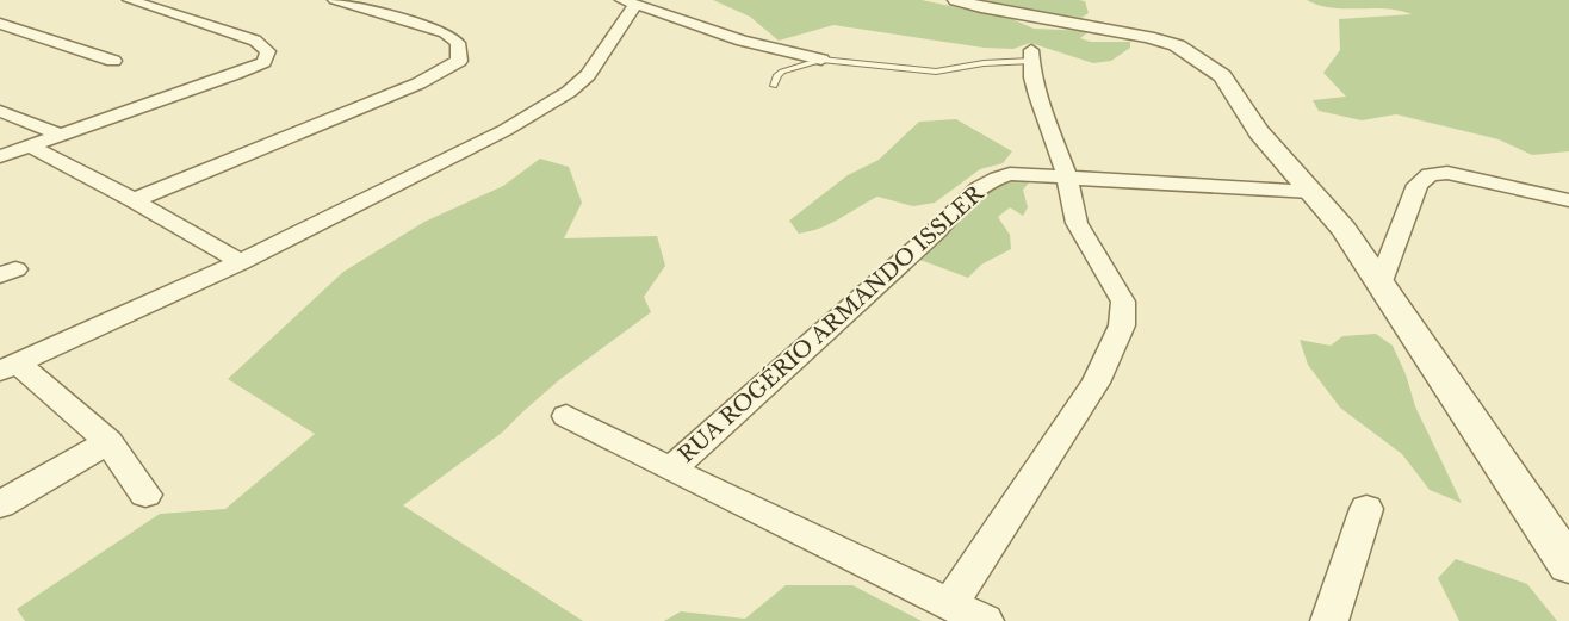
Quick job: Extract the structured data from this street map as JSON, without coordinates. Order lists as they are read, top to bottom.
{
  "streets": {
    "street": ["RUA ROGÉRIO ARMANDO ISSLER"]
  }
}
